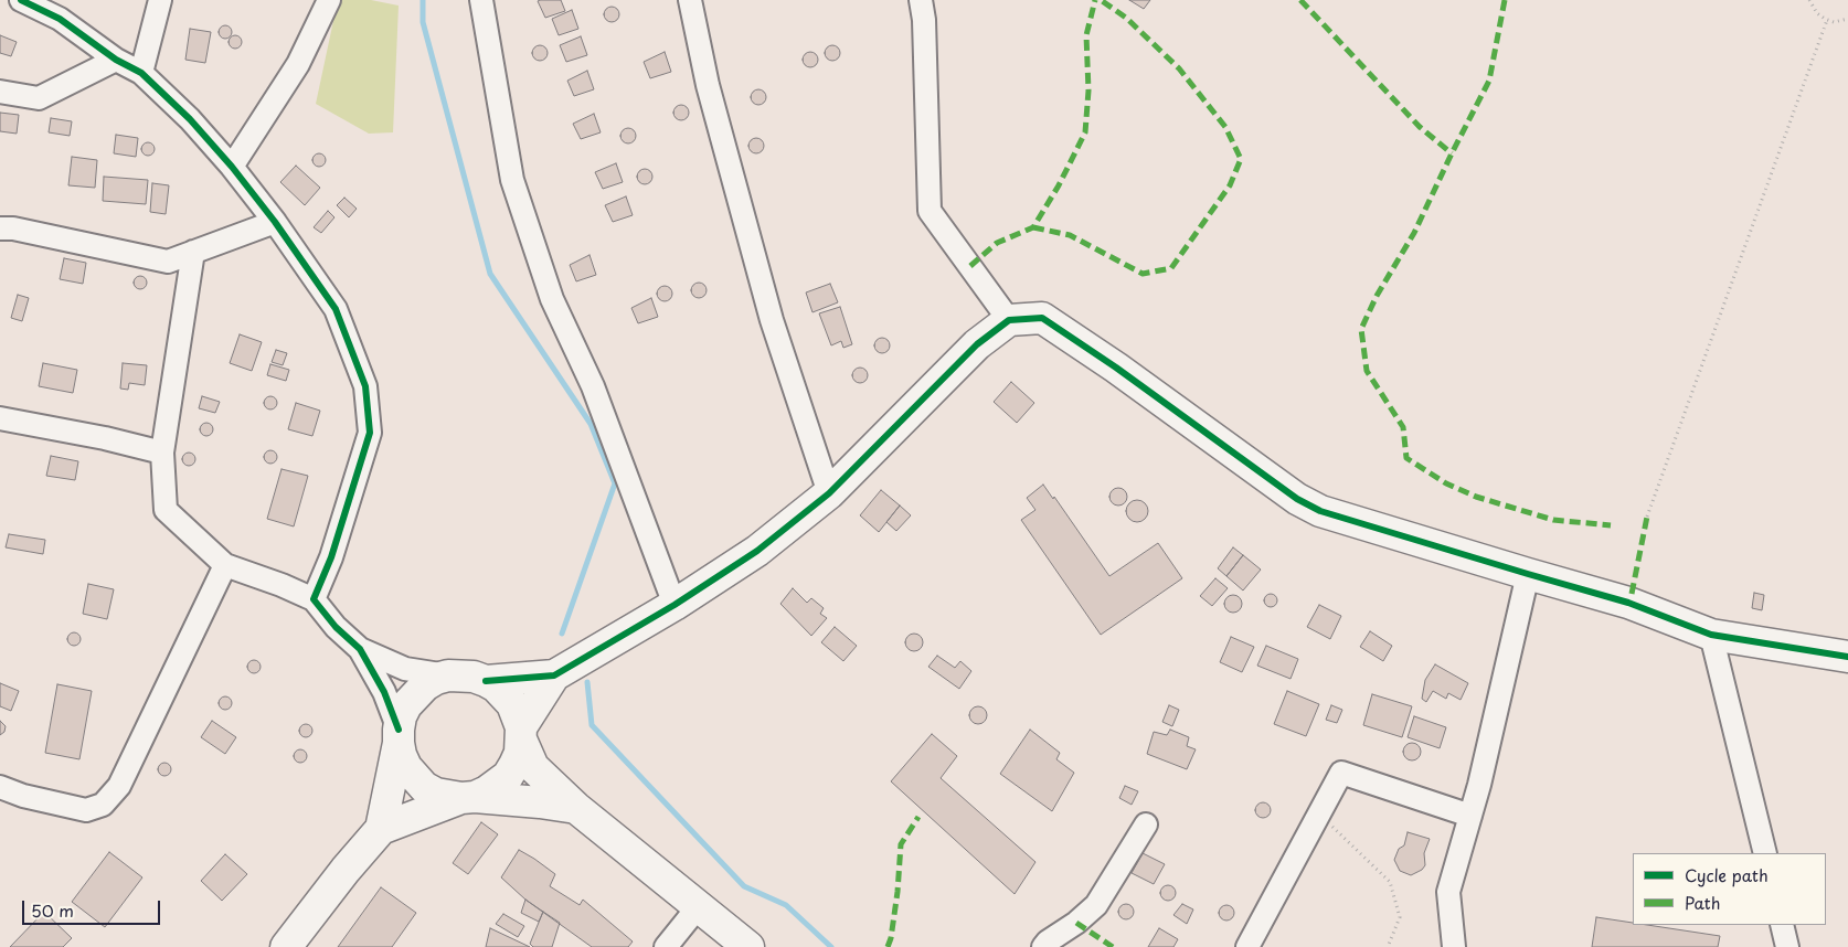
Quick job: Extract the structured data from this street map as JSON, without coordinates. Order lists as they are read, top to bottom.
{
  "legend": ["Cycle path", "Path"],
  "scale_bar": "50 m"
}
